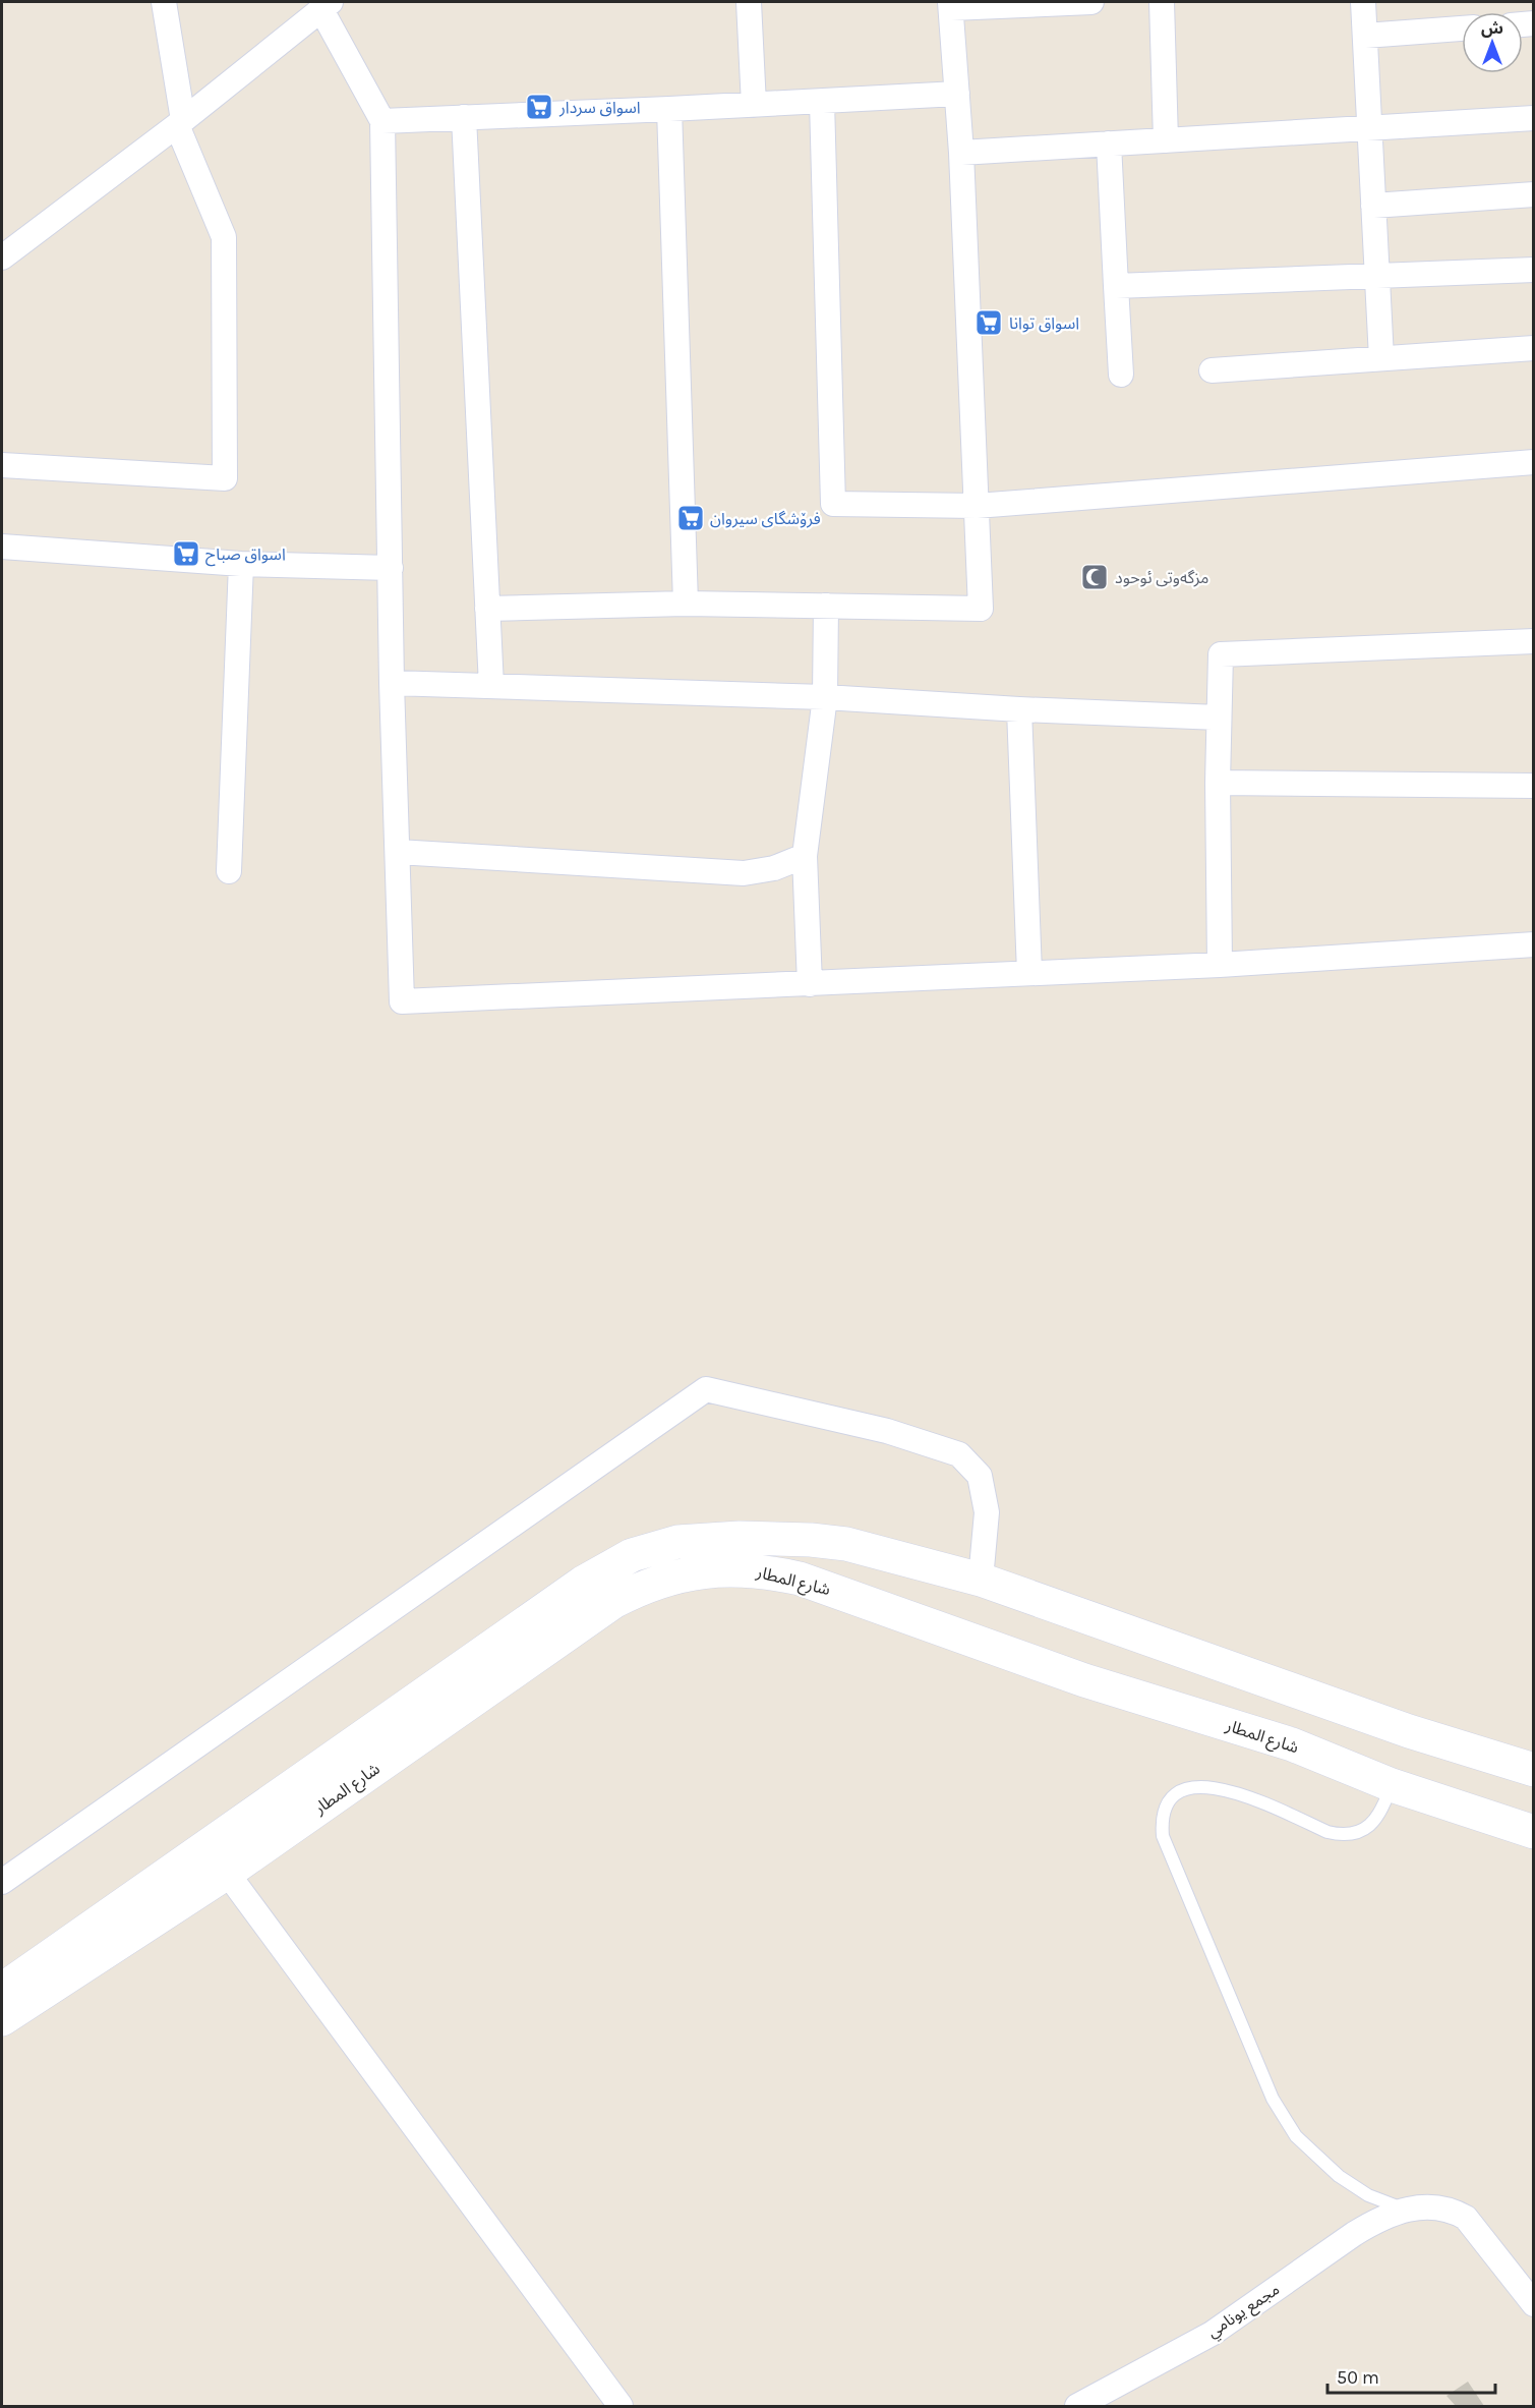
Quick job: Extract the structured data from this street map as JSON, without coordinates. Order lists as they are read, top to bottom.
{
  "streets": {
    "main road": ["شارع المطار"],
    "street": ["مجمع يونامي"]
  },
  "places": {
    "supermarket": [
      "اسواق سردار",
      "اسواق توانا",
      "فرۆشگای سیروان",
      "اسواق صباح"
    ],
    "mosque": ["مزگەوتی ئوحود"]
  },
  "scale_bar": "50 m",
  "north": "top"
}
